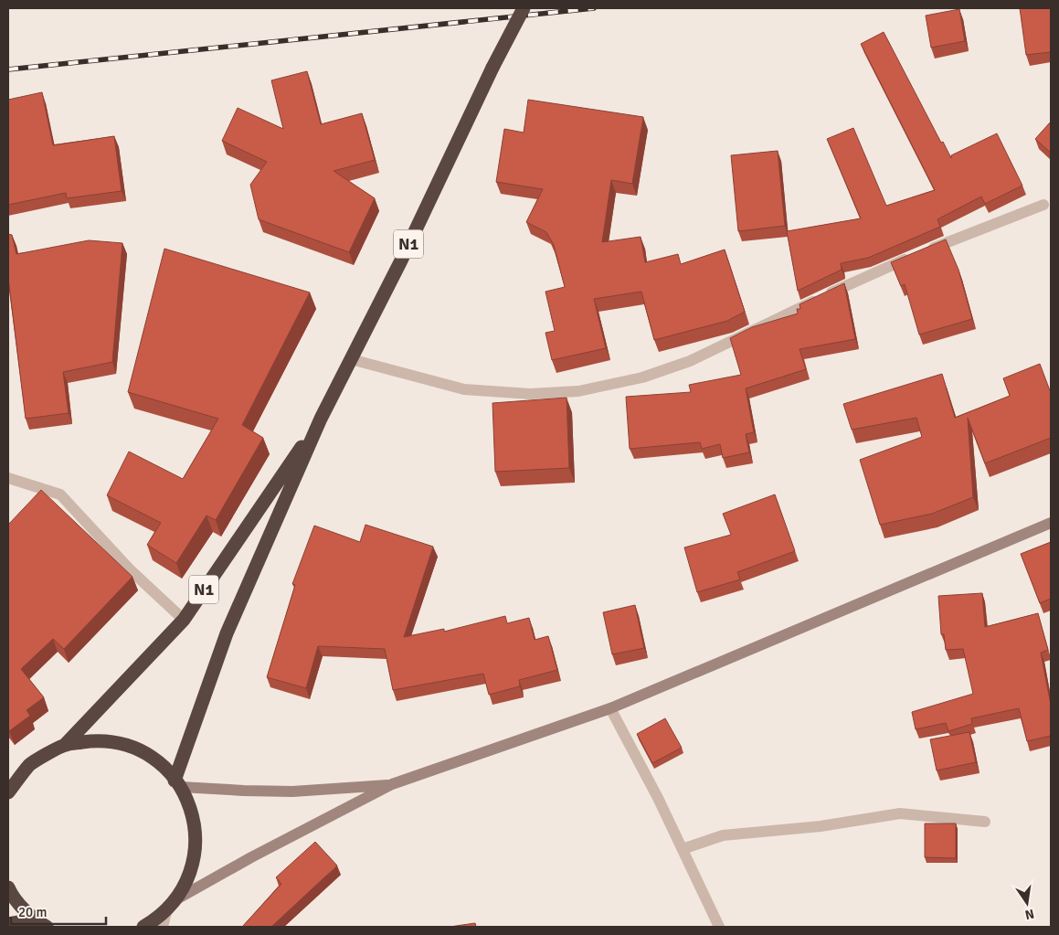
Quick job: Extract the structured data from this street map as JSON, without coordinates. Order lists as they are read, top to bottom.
{
  "streets": {
    "highway": ["N1"]
  },
  "scale_bar": "20 m",
  "north": "bottom"
}
